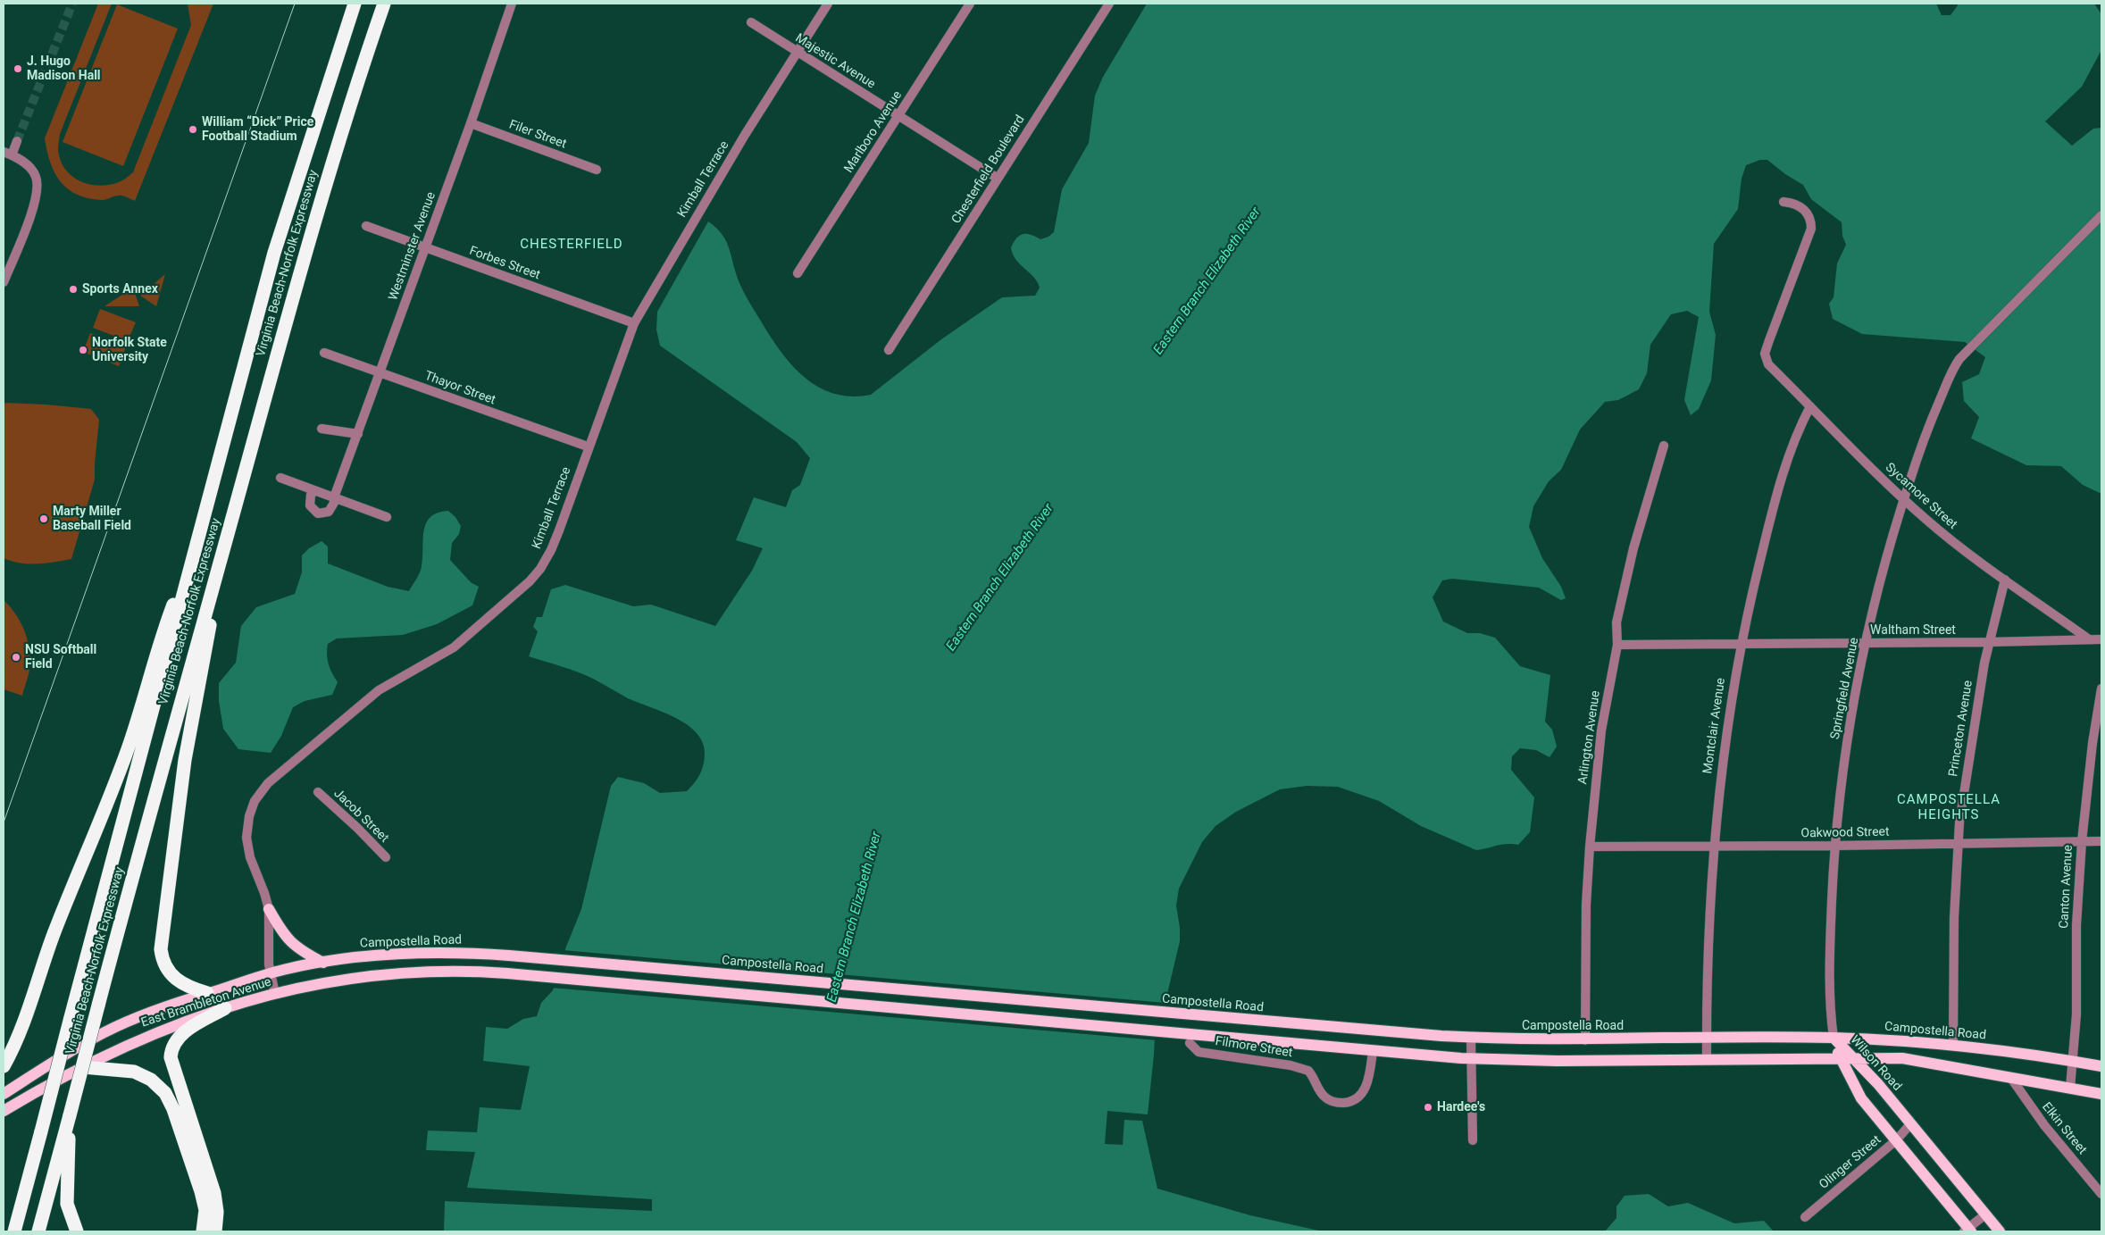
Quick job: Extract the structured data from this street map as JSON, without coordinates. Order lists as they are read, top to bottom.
{
  "streets": {
    "highway": ["Virginia Beach-Norfolk Expressway"],
    "main road": ["Campostella Road", "East Brambleton Avenue", "Wilson Road"],
    "street": [
      "Majestic Avenue",
      "Marlboro Avenue",
      "Filer Street",
      "Chesterfield Boulevard",
      "Kimball Terrace",
      "Westminster Avenue",
      "Forbes Street",
      "Thayor Street",
      "Sycamore Street",
      "Waltham Street",
      "Springfield Avenue",
      "Montclair Avenue",
      "Princeton Avenue",
      "Arlington Avenue",
      "Jacob Street",
      "Oakwood Street",
      "Canton Avenue",
      "Filmore Street",
      "Elkin Street",
      "Olinger Street"
    ]
  },
  "crossings": [
    ["Majestic Avenue", "Marlboro Avenue"],
    ["Majestic Avenue", "Chesterfield Boulevard"],
    ["Majestic Avenue", "Kimball Terrace"],
    ["Filer Street", "Westminster Avenue"],
    ["Kimball Terrace", "Forbes Street"],
    ["Kimball Terrace", "Thayor Street"],
    ["Kimball Terrace", "East Brambleton Avenue"],
    ["Westminster Avenue", "Forbes Street"],
    ["Westminster Avenue", "Thayor Street"],
    ["Sycamore Street", "Waltham Street"],
    ["Sycamore Street", "Springfield Avenue"],
    ["Sycamore Street", "Montclair Avenue"],
    ["Sycamore Street", "Princeton Avenue"],
    ["Waltham Street", "Springfield Avenue"],
    ["Waltham Street", "Montclair Avenue"],
    ["Waltham Street", "Princeton Avenue"],
    ["Waltham Street", "Arlington Avenue"],
    ["Springfield Avenue", "Oakwood Street"],
    ["Springfield Avenue", "Campostella Road"],
    ["Springfield Avenue", "Wilson Road"],
    ["Montclair Avenue", "Oakwood Street"],
    ["Montclair Avenue", "Campostella Road"],
    ["Princeton Avenue", "Oakwood Street"],
    ["Princeton Avenue", "Campostella Road"],
    ["Arlington Avenue", "Oakwood Street"],
    ["Arlington Avenue", "Campostella Road"],
    ["Oakwood Street", "Canton Avenue"],
    ["Canton Avenue", "Campostella Road"],
    ["Campostella Road", "East Brambleton Avenue"],
    ["Campostella Road", "Wilson Road"],
    ["East Brambleton Avenue", "Filmore Street"],
    ["Wilson Road", "Olinger Street"]
  ],
  "districts": ["CHESTERFIELD", "CAMPOSTELLA HEIGHTS"],
  "water": ["Eastern Branch Elizabeth River"],
  "places": [
    "J. Hugo Madison Hall",
    "William “Dick” Price Football Stadium",
    "Sports Annex",
    "Norfolk State University",
    "Marty Miller Baseball Field",
    "NSU Softball Field",
    "Hardee's"
  ]
}
